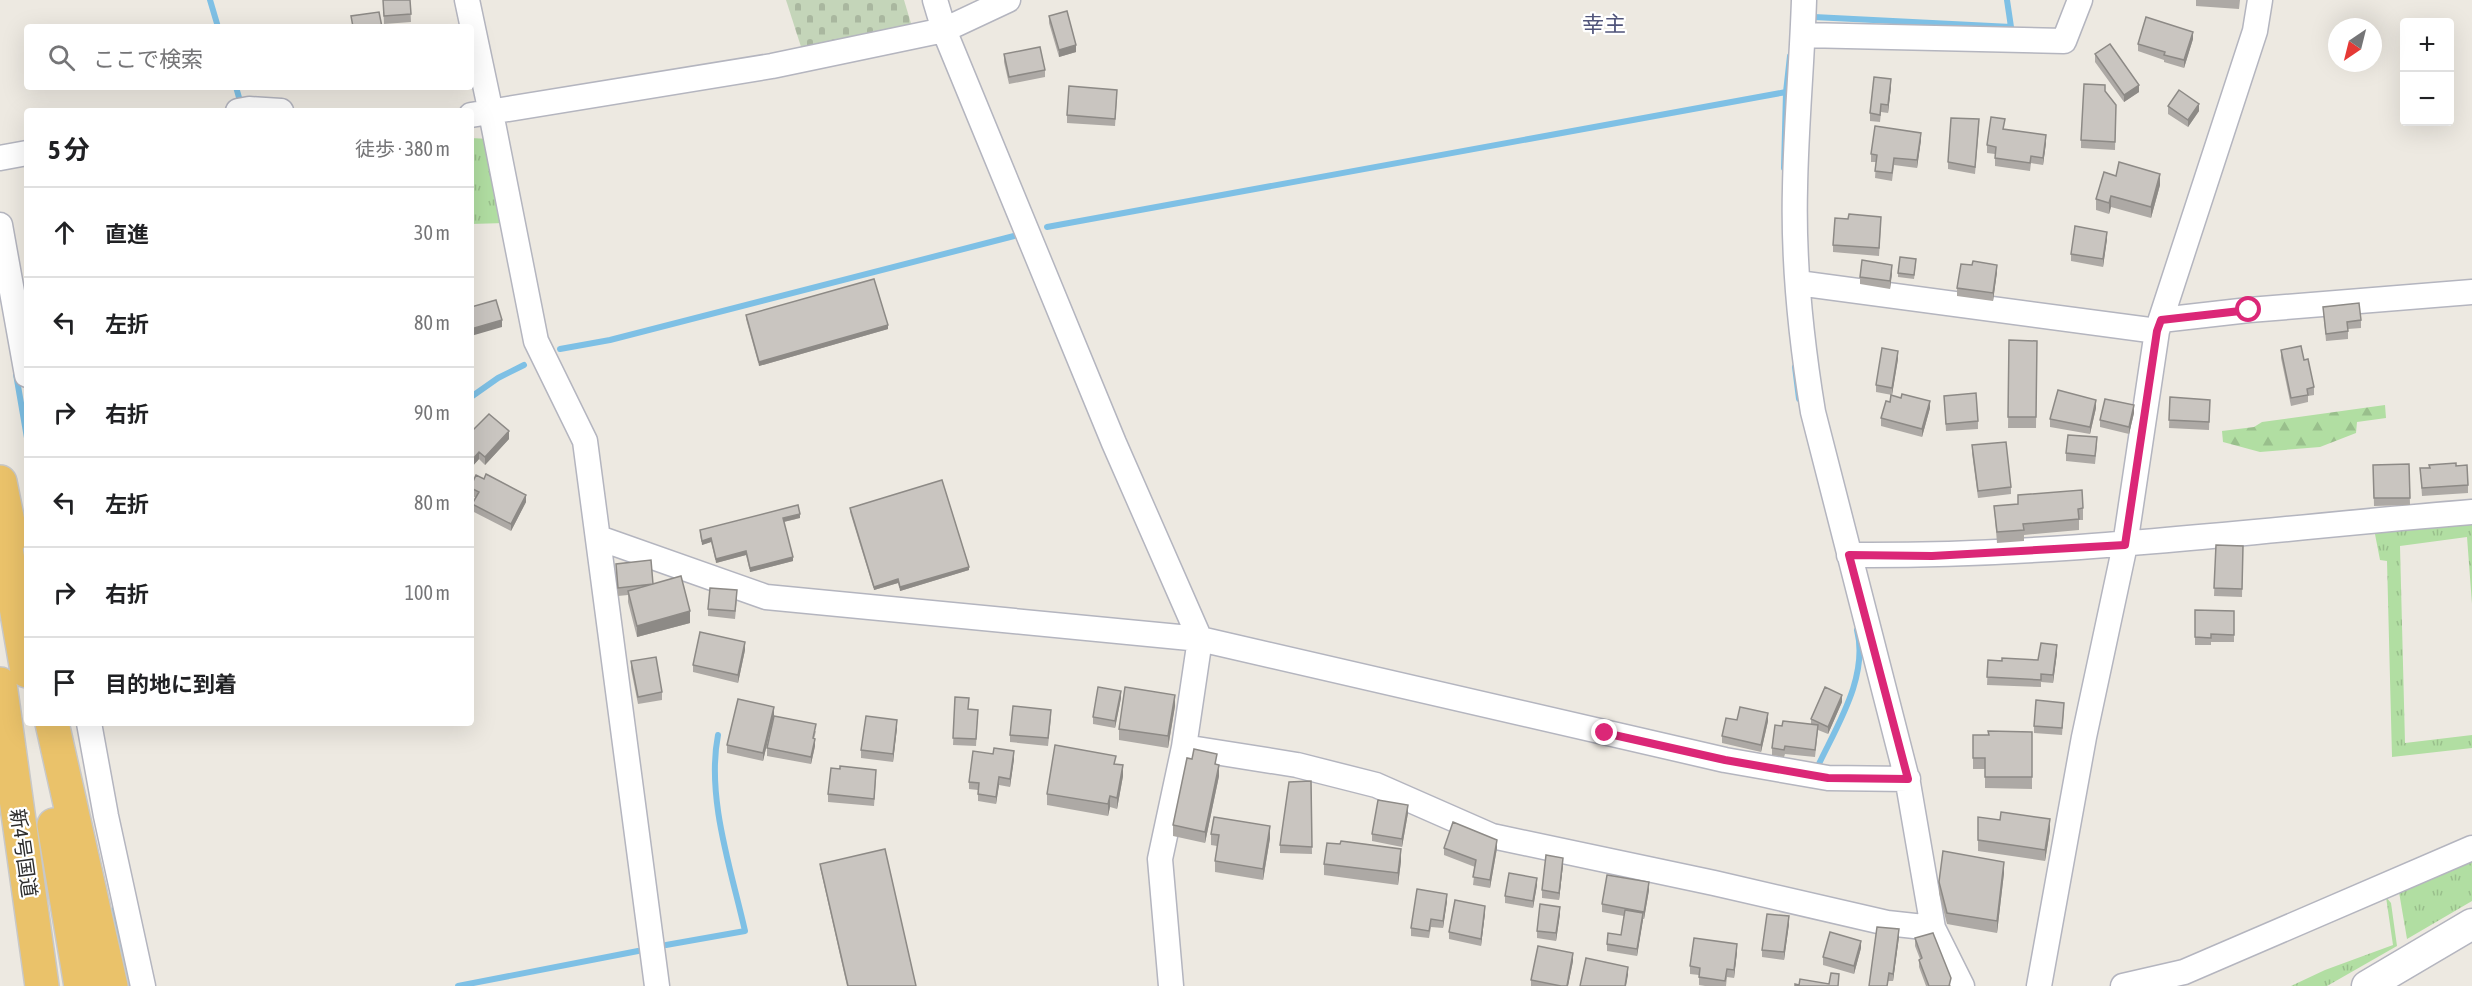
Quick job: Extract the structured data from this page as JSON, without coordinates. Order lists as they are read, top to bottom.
{
  "streets": {
    "highway": ["新4号国道"]
  },
  "districts": ["幸主"],
  "north": "bottom left",
  "page": {
    "map_buttons": ["+", "−"],
    "search": "ここで検索",
    "heading": ["5 分", "徒歩 · 380 m"],
    "list": [
      ["直進", "30 m"],
      ["左折", "80 m"],
      ["右折", "90 m"],
      ["左折", "80 m"],
      ["右折", "100 m"],
      "目的地に到着"
    ]
  }
}
